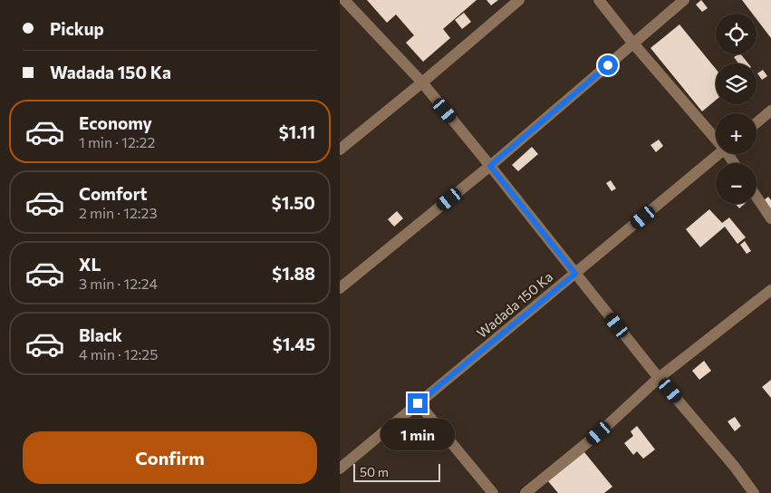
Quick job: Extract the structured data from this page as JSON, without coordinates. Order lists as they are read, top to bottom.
{
  "streets": {
    "street": ["Wadada 150 Ka"]
  },
  "scale_bar": "50 m",
  "page": {
    "banner": ["Pickup", "Wadada 150 Ka"],
    "map_buttons": ["+", "−"],
    "list": [
      {
        "name": "Economy",
        "note": "1 min · 12:22",
        "value": "$1.11"
      },
      {
        "name": "Comfort",
        "note": "2 min · 12:23",
        "value": "$1.50"
      },
      {
        "name": "XL",
        "note": "3 min · 12:24",
        "value": "$1.88"
      },
      {
        "name": "Black",
        "note": "4 min · 12:25",
        "value": "$1.45"
      }
    ],
    "bubble": "1 min",
    "buttons": "Confirm",
    "scale": "50 m"
  }
}
